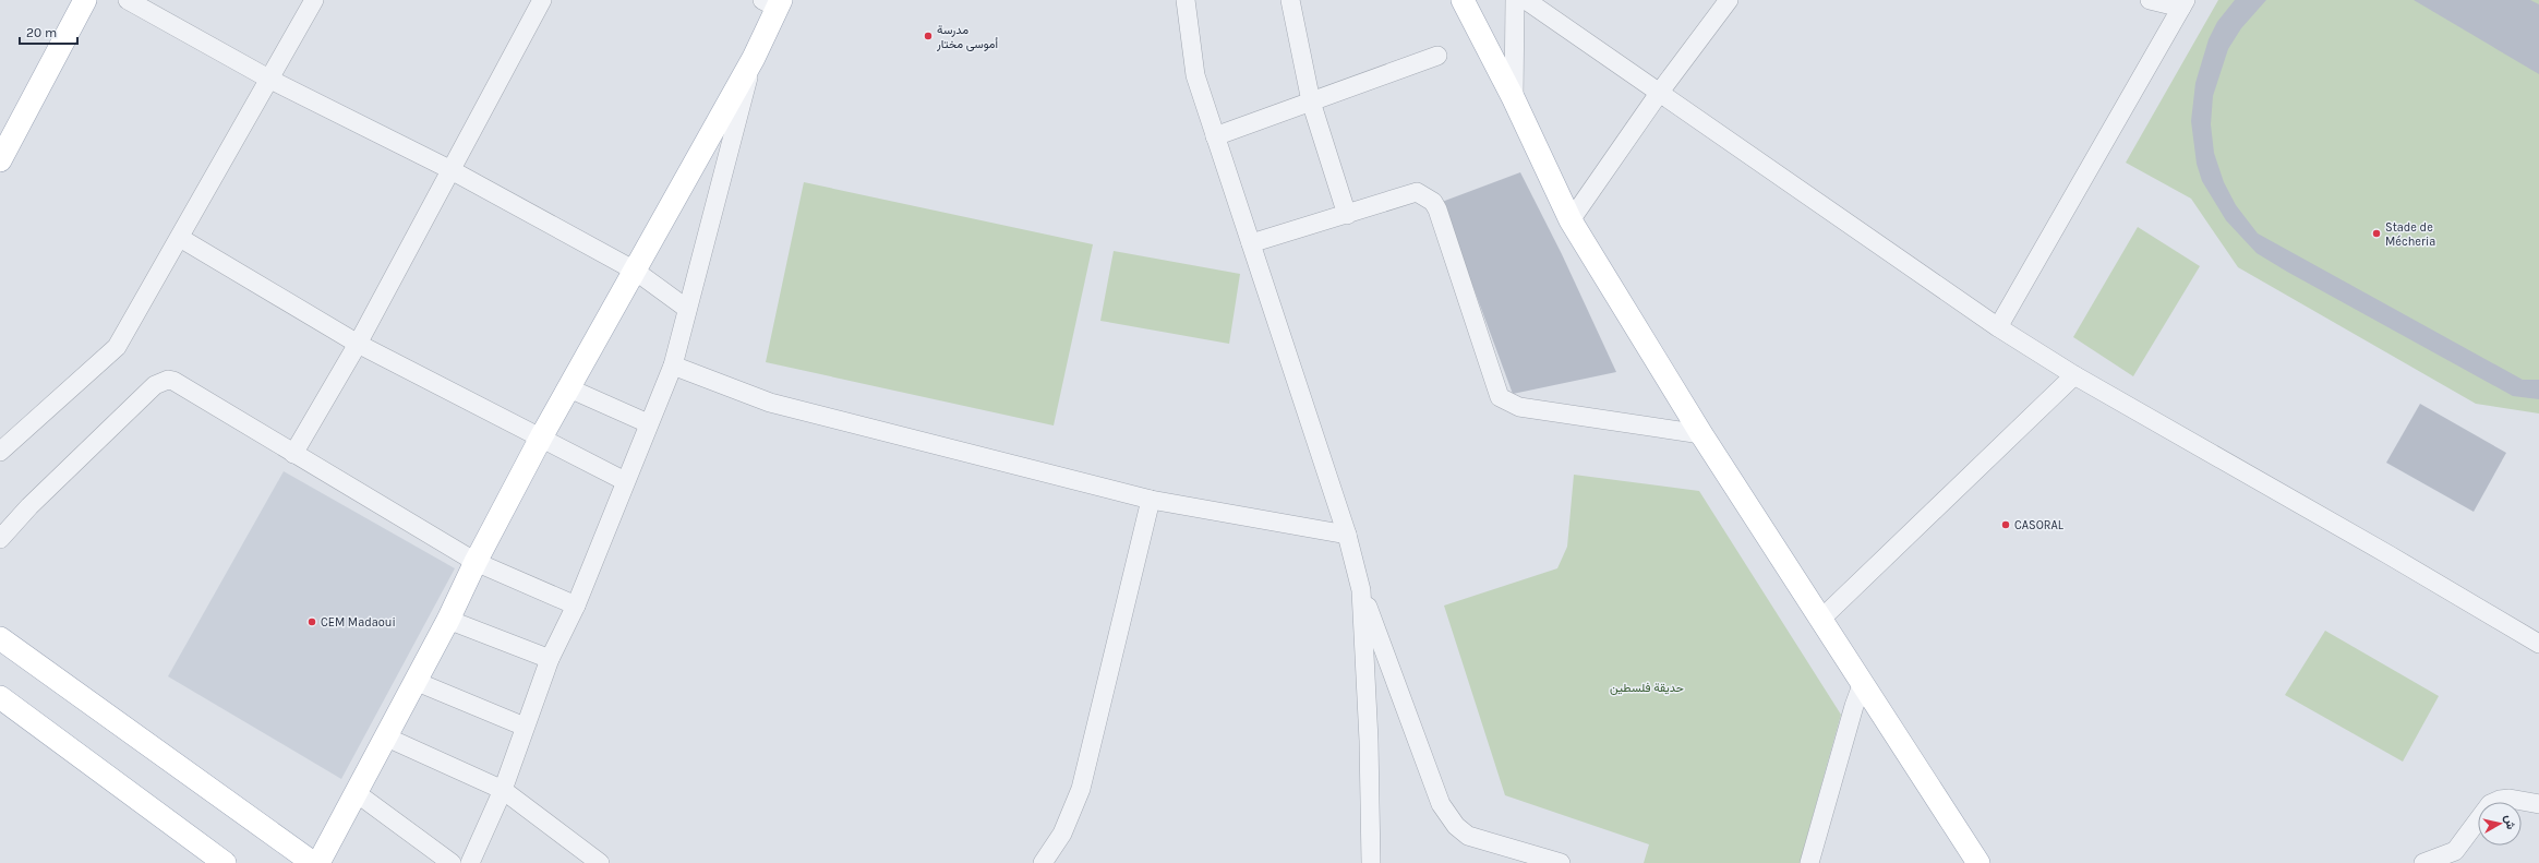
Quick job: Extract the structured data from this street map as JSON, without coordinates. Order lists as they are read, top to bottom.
{
  "parks": ["حديقة فلسطين"],
  "places": [
    "مدرسة أموسى مختار",
    "Stade de Mécheria",
    "CASORAL",
    "CEM Madaoui"
  ],
  "scale_bar": "20 m",
  "north": "right"
}
